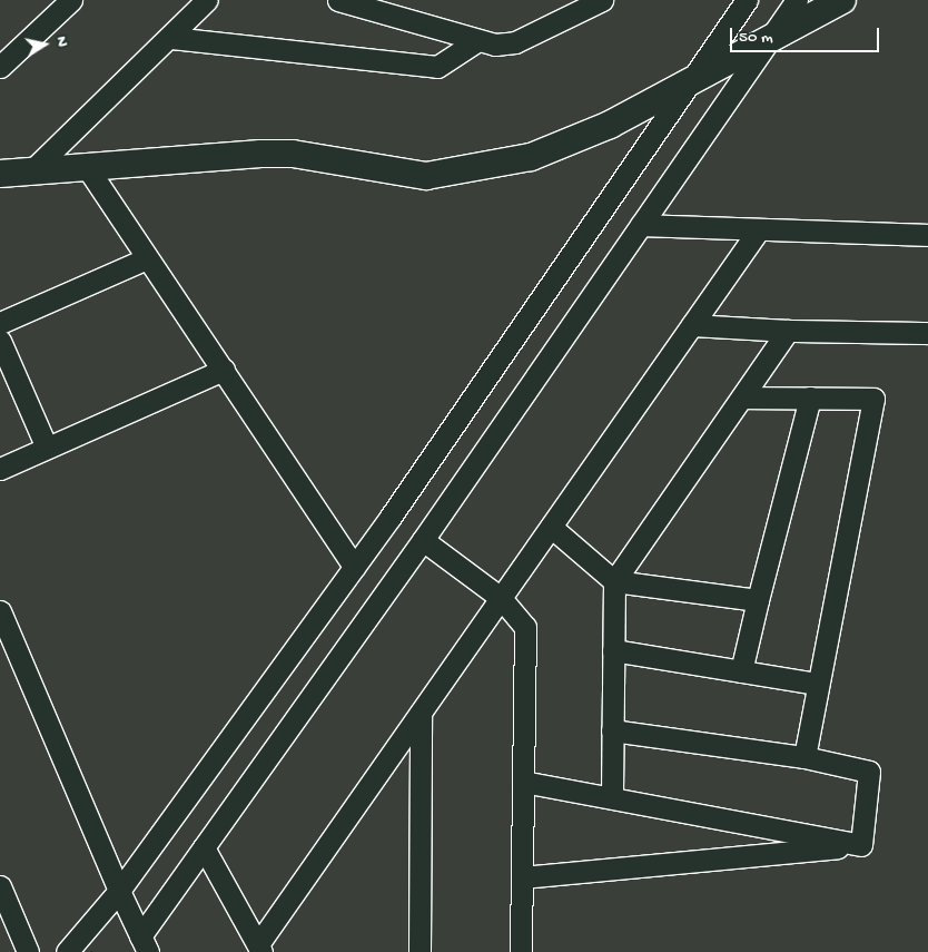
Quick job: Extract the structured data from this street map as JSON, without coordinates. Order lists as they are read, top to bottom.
{
  "scale_bar": "50 m",
  "north": "right"
}
